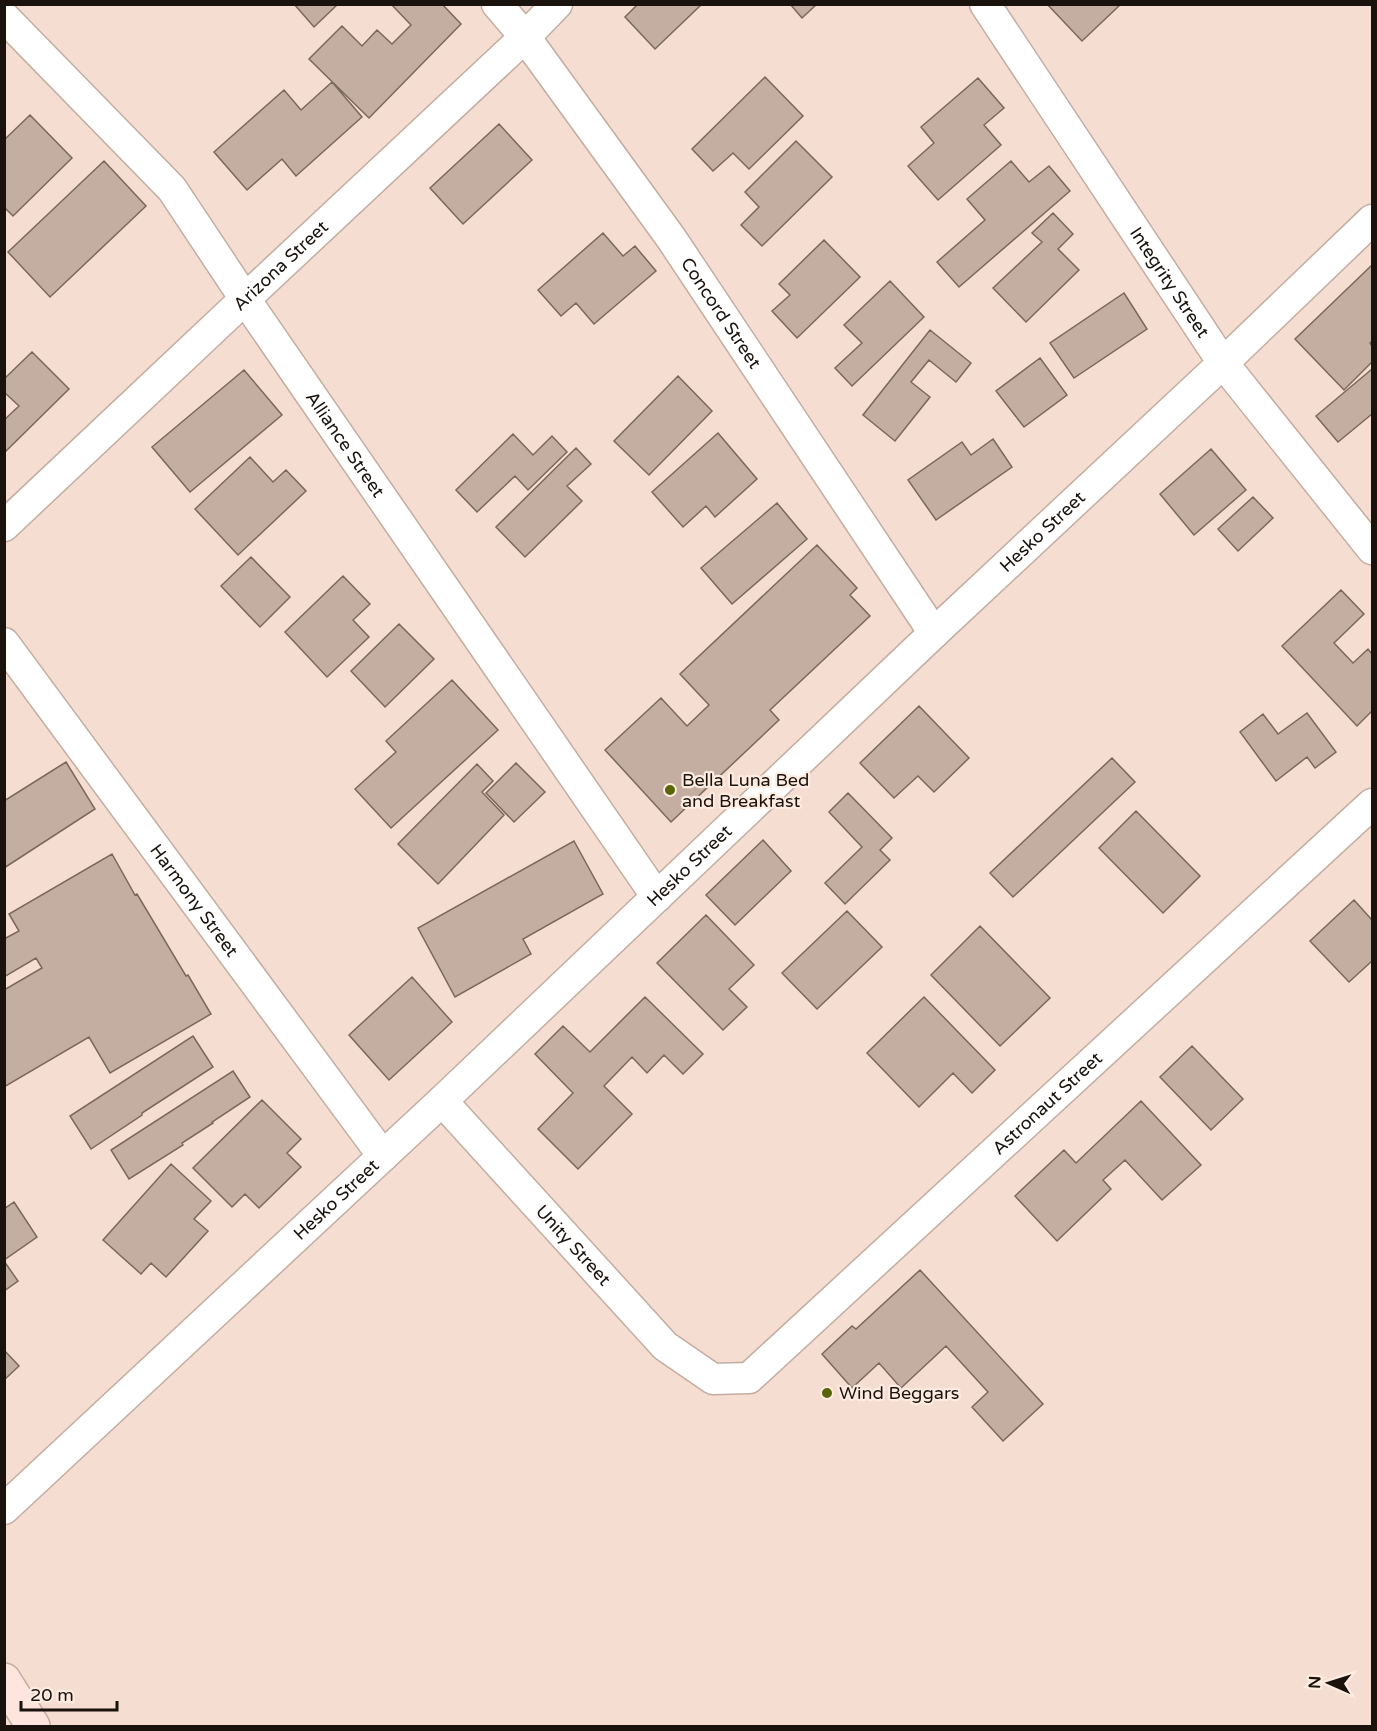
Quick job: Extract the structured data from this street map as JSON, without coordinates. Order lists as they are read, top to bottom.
{
  "streets": {
    "street": [
      "Arizona Street",
      "Integrity Street",
      "Concord Street",
      "Alliance Street",
      "Hesko Street",
      "Harmony Street",
      "Astronaut Street",
      "Unity Street"
    ]
  },
  "crossings": [
    ["Arizona Street", "Concord Street"],
    ["Arizona Street", "Alliance Street"],
    ["Integrity Street", "Hesko Street"],
    ["Concord Street", "Hesko Street"],
    ["Alliance Street", "Hesko Street"],
    ["Hesko Street", "Harmony Street"],
    ["Hesko Street", "Unity Street"],
    ["Astronaut Street", "Unity Street"]
  ],
  "places": ["Bella Luna Bed and Breakfast", "Wind Beggars"],
  "scale_bar": "20 m",
  "north": "left"
}
